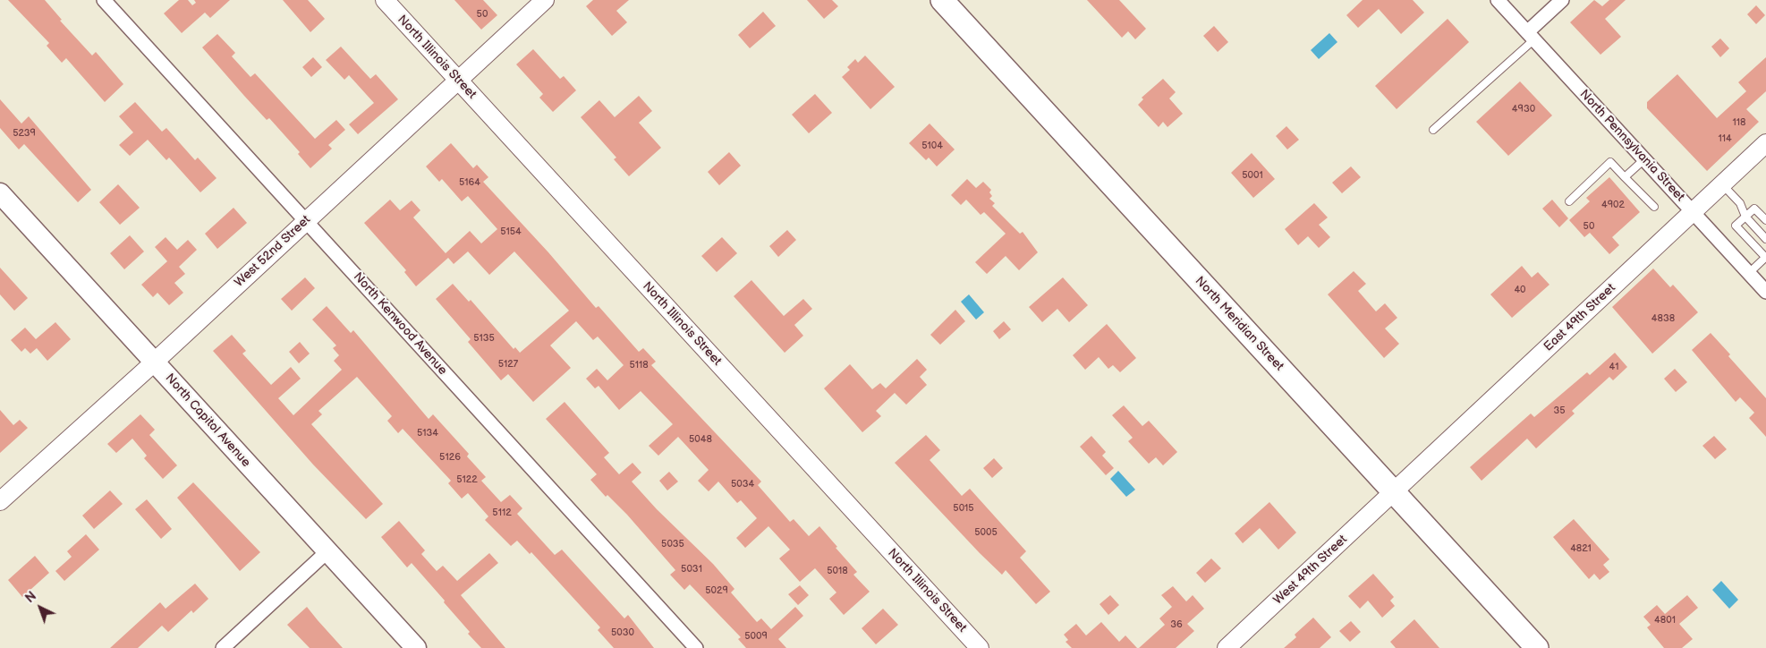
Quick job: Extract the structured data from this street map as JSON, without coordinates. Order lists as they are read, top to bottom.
{
  "streets": {
    "main road": ["North Meridian Street", "North Capitol Avenue"],
    "street": [
      "North Illinois Street",
      "North Pennsylvania Street",
      "West 52nd Street",
      "East 49th Street",
      "North Kenwood Avenue",
      "West 49th Street"
    ]
  },
  "crossings": [
    ["North Illinois Street", "West 52nd Street"],
    ["North Pennsylvania Street", "East 49th Street"],
    ["West 52nd Street", "North Kenwood Avenue"],
    ["West 52nd Street", "North Capitol Avenue"],
    ["East 49th Street", "North Meridian Street"],
    ["East 49th Street", "West 49th Street"],
    ["North Meridian Street", "West 49th Street"]
  ],
  "house_numbers": [
    "50",
    "4930",
    "118",
    "5239",
    "114",
    "5104",
    "5001",
    "5164",
    "4902",
    "50",
    "5154",
    "40",
    "4838",
    "5135",
    "5127",
    "5118",
    "41",
    "35",
    "5134",
    "5048",
    "5126",
    "5122",
    "5034",
    "5015",
    "5112",
    "5005",
    "5035",
    "4821",
    "5031",
    "5018",
    "5029",
    "4801",
    "36",
    "5030",
    "5009"
  ],
  "north": "top left"
}
